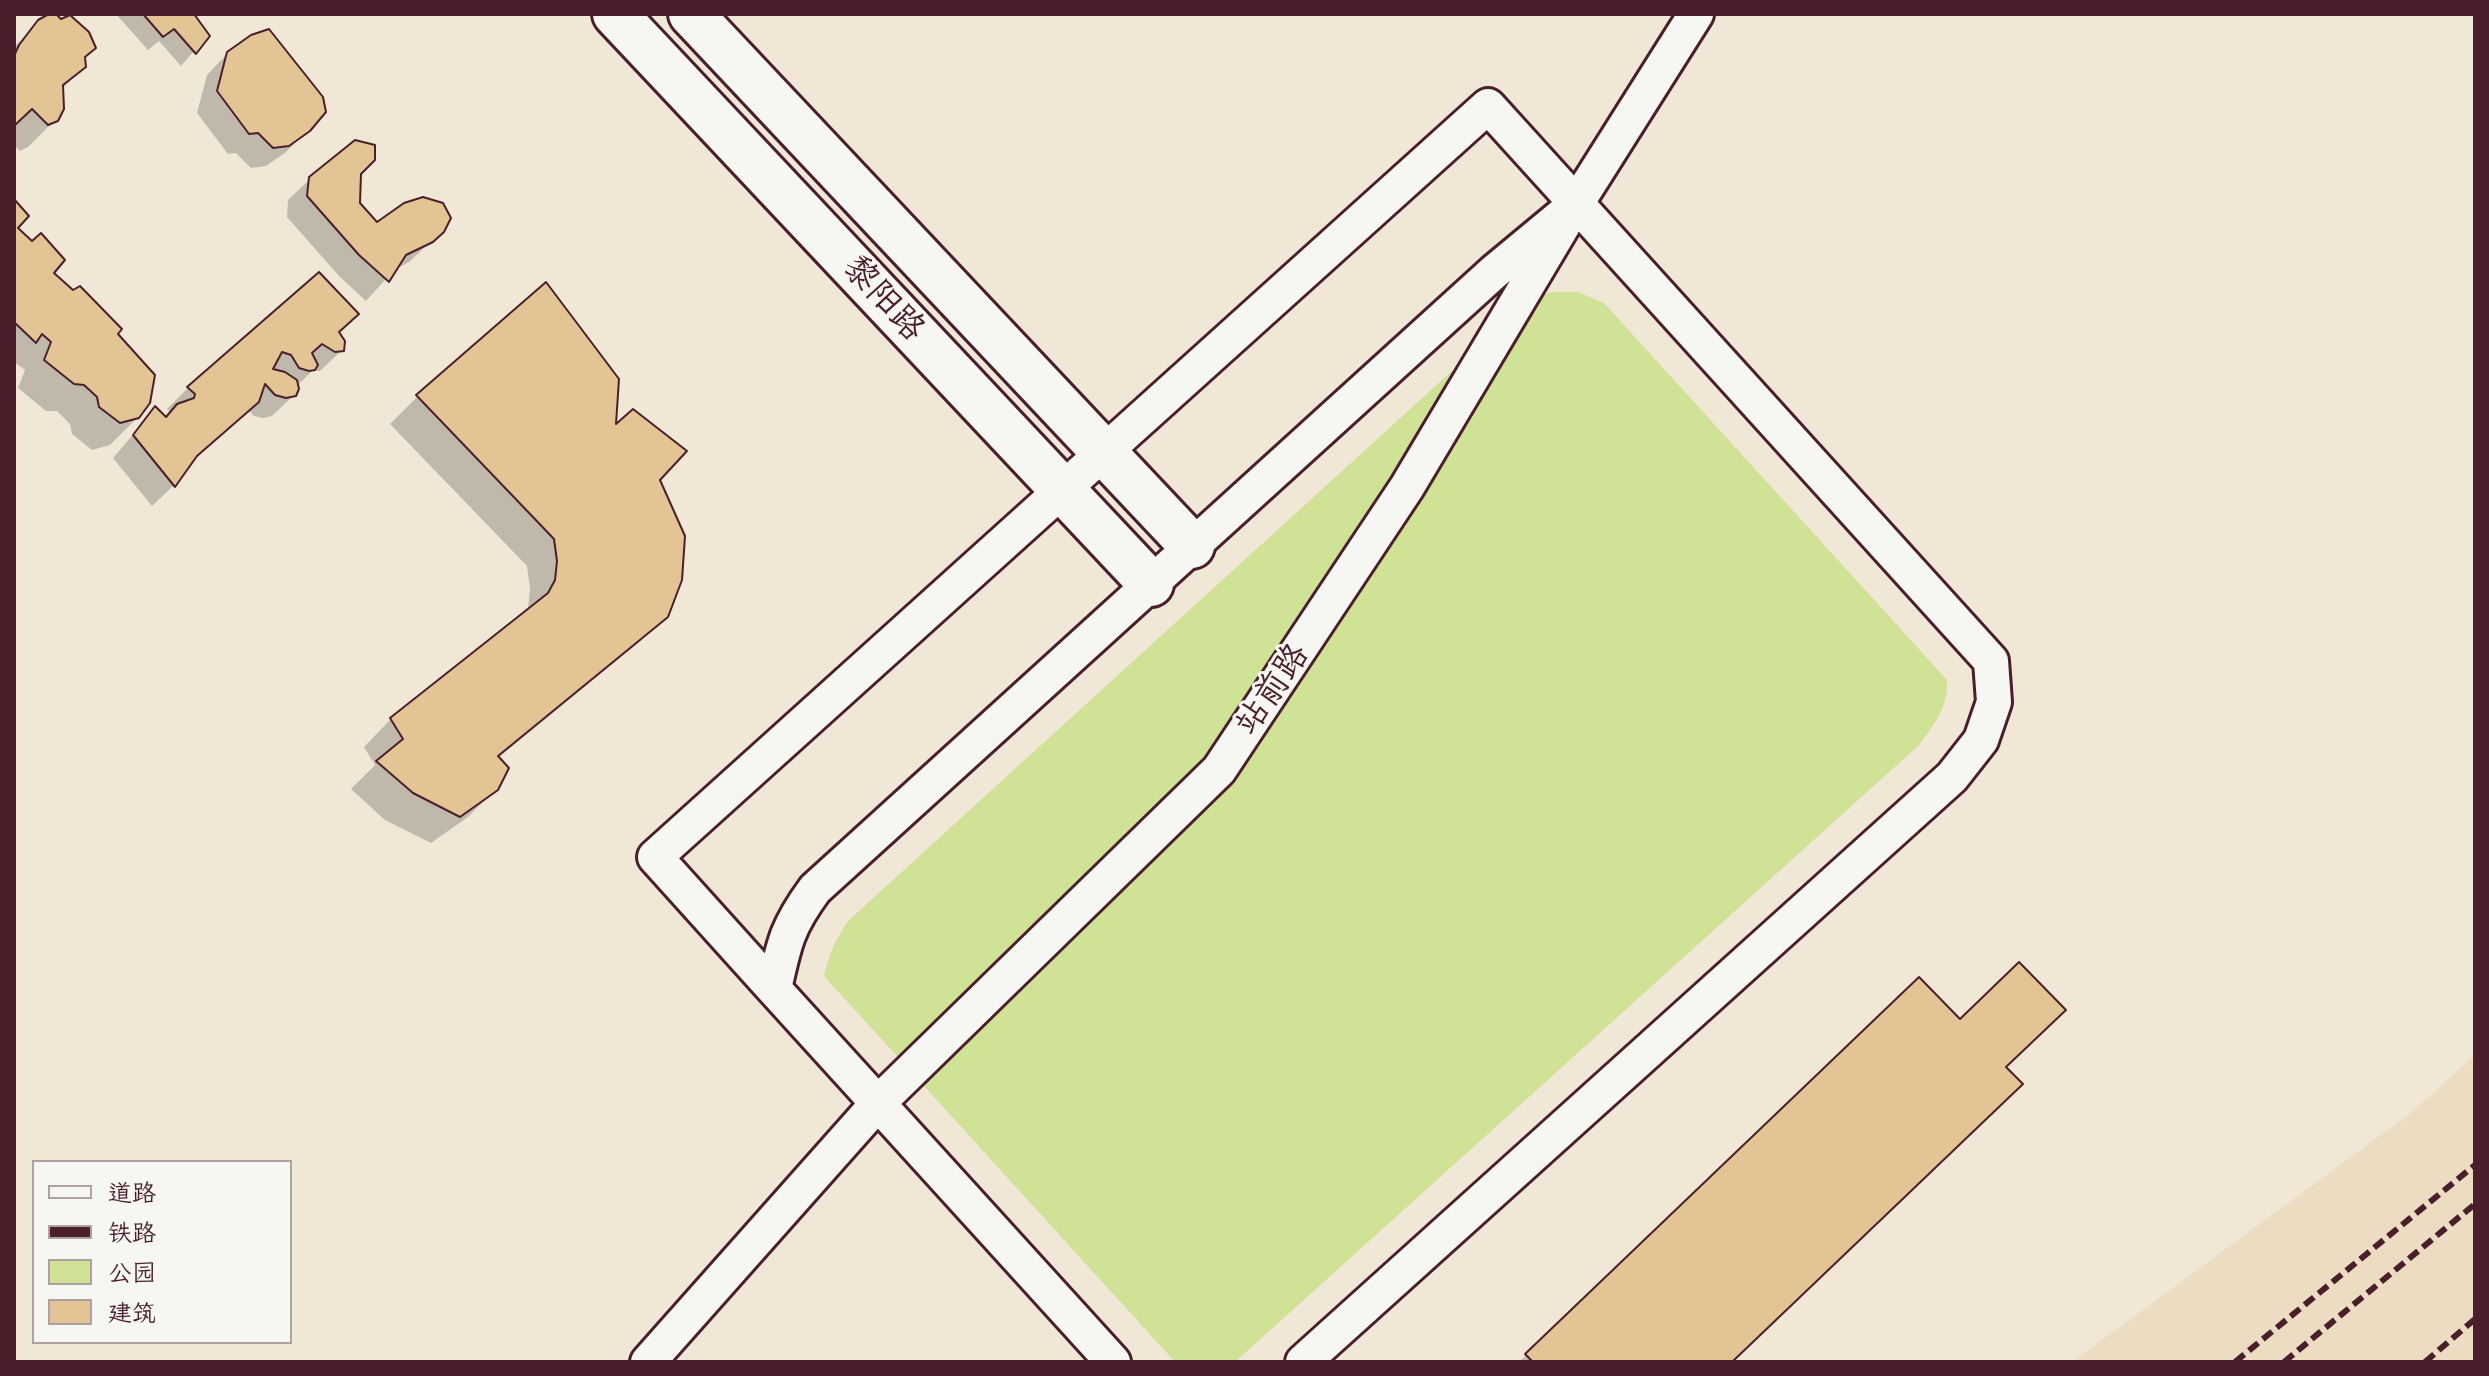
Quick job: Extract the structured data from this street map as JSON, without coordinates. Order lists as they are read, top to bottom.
{
  "streets": {
    "main road": ["黎阳路"],
    "street": ["站前路"]
  },
  "legend": [
    "道路",
    "铁路",
    "公园",
    "建筑"
  ]
}
